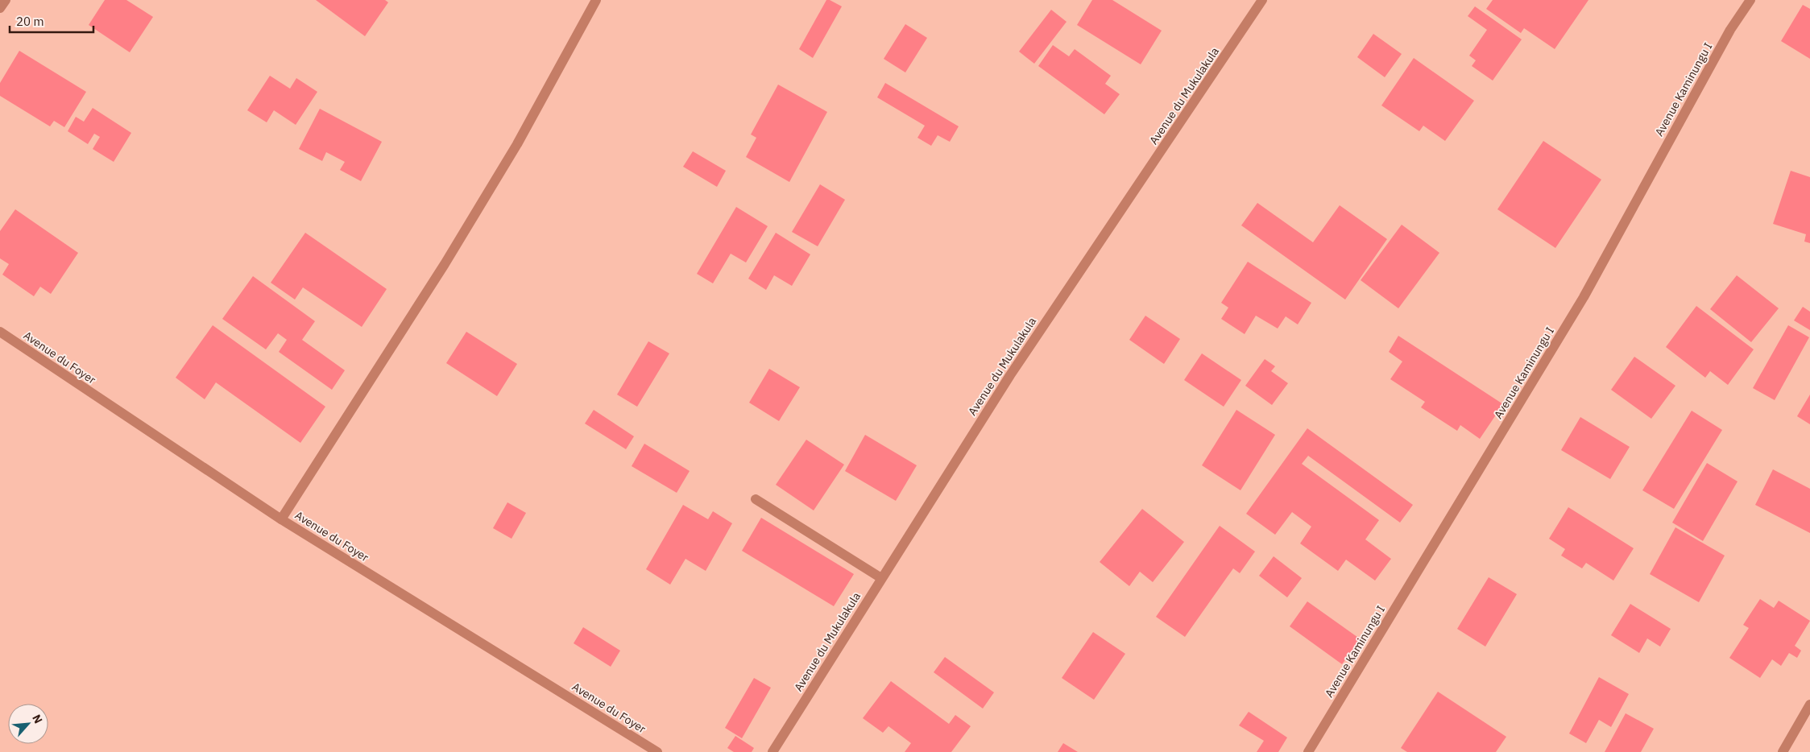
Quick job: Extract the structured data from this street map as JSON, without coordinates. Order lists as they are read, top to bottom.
{
  "streets": {
    "street": ["Avenue Kaminungu I", "Avenue du Mukulakula", "Avenue du Foyer"]
  },
  "scale_bar": "20 m",
  "north": "top right"
}
